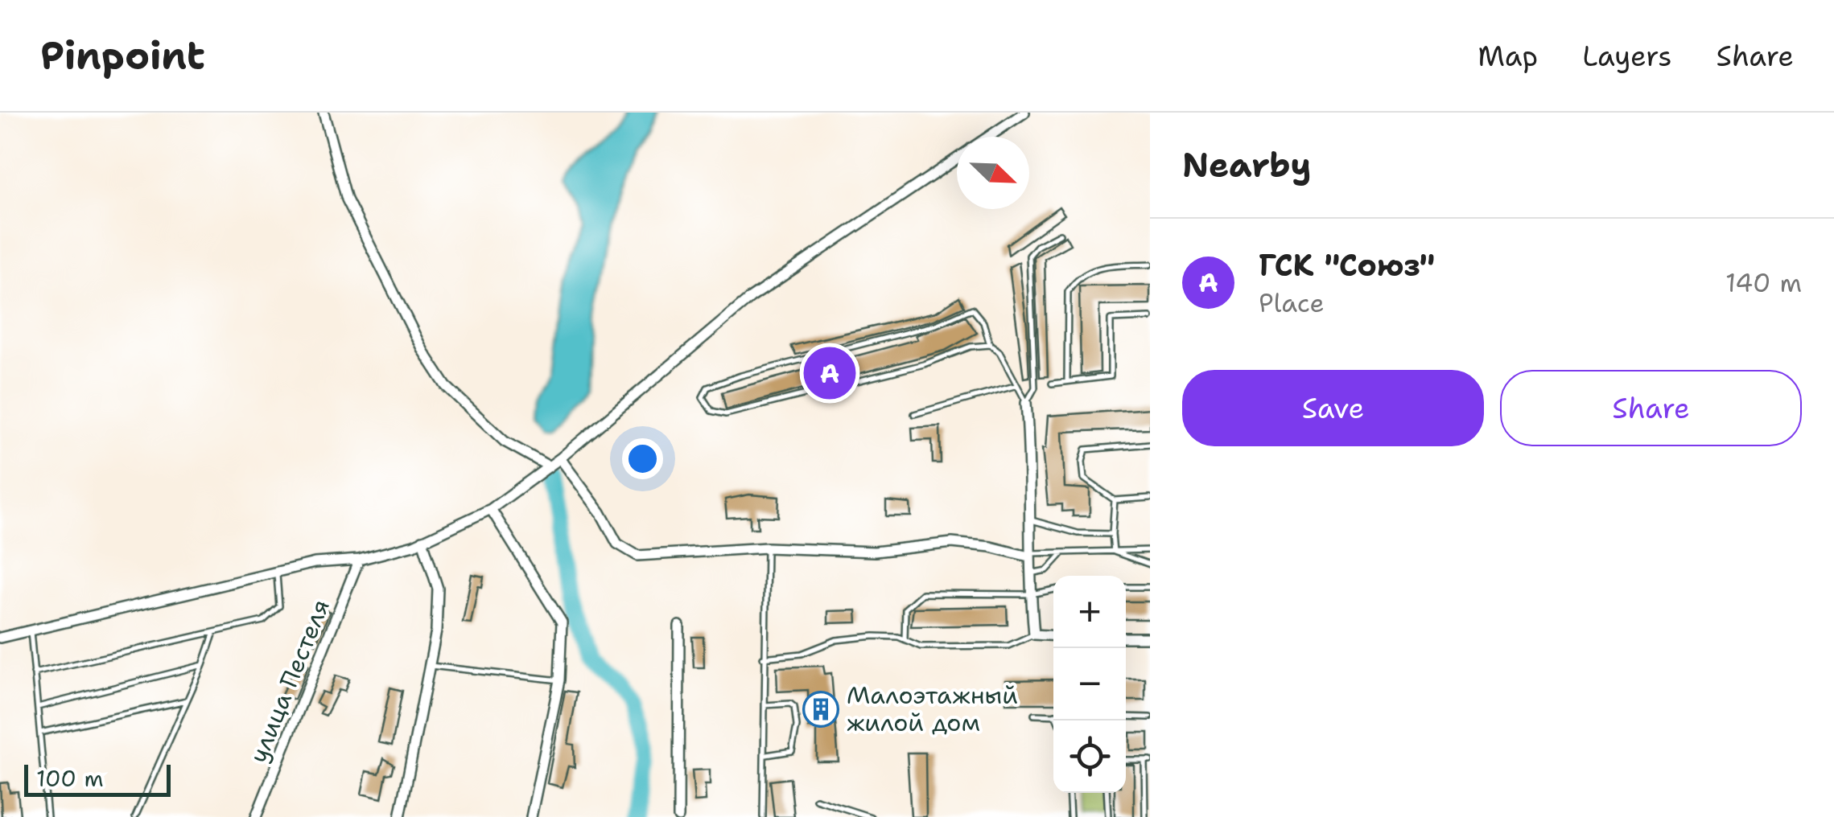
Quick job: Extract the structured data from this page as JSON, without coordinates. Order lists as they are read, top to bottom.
{
  "streets": {
    "street": ["улица Пестеля"]
  },
  "places": {
    "building": ["Малоэтажный жилой дом"]
  },
  "scale_bar": "100 m",
  "north": "bottom right",
  "page": {
    "header": "Pinpoint",
    "nav": ["Map", "Layers", "Share"],
    "heading": "Nearby",
    "list": [
      {
        "mark": "A",
        "name": "ГСК \"Союз\"",
        "note": "Place",
        "value": "140 m"
      }
    ],
    "pins": "A",
    "buttons": ["Save", "Share"],
    "map_buttons": ["+", "−"],
    "scale": "100 m"
  }
}
